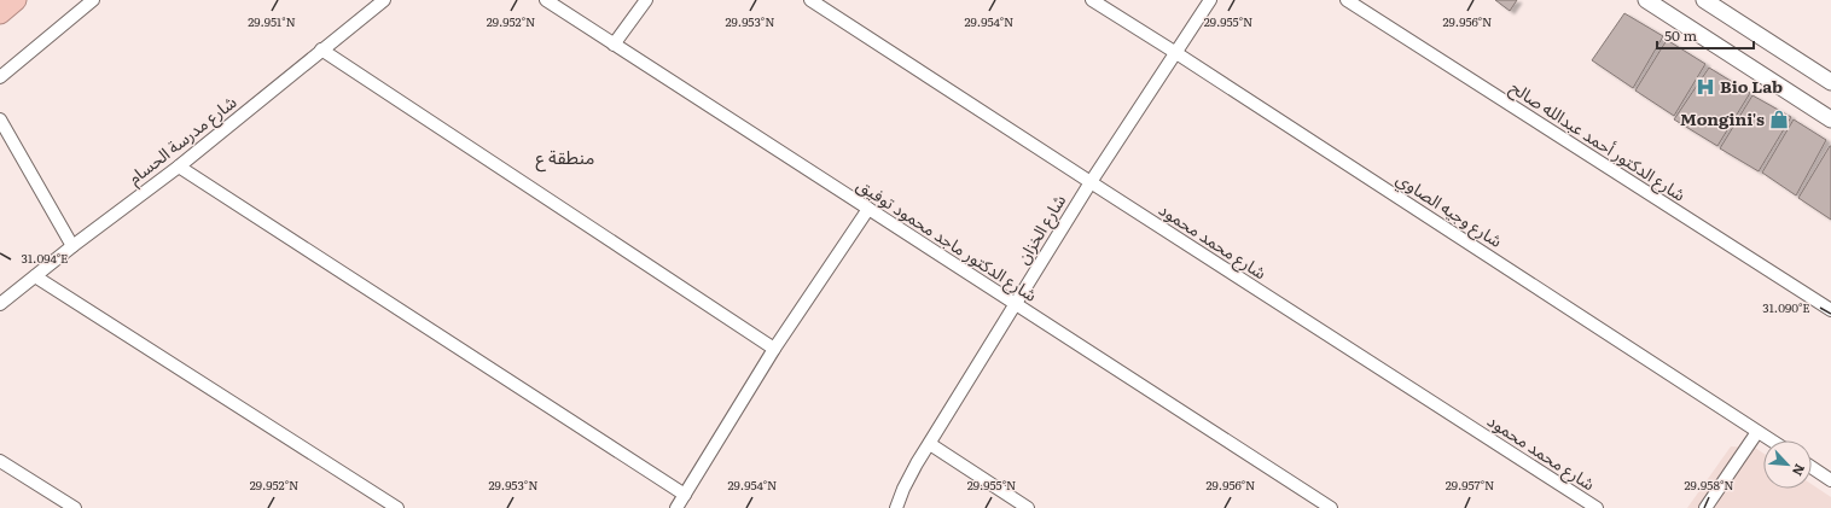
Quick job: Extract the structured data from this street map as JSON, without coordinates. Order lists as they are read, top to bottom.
{
  "streets": {
    "street": [
      "شارع مدرسة الحسام",
      "شارع الدكتور أحمد عبدالله صالح",
      "شارع وجيه الصاوي",
      "شارع الخزان",
      "شارع الدكتور ماجد محمود توفيق",
      "شارع محمد محمود"
    ]
  },
  "crossings": [
    ["شارع وجيه الصاوي", "شارع الخزان"],
    ["شارع الخزان", "شارع الدكتور ماجد محمود توفيق"],
    ["شارع الخزان", "شارع محمد محمود"]
  ],
  "districts": ["منطقة ع"],
  "places": {
    "hospital": ["Bio Lab"],
    "shop": ["Mongini's"]
  },
  "scale_bar": "50 m",
  "north": "bottom right",
  "coordinates": [
    "29.956°N",
    "29.951°N",
    "29.952°N",
    "29.953°N",
    "29.954°N",
    "29.955°N",
    "31.094°E",
    "31.090°E",
    "29.957°N",
    "29.958°N"
  ]
}
